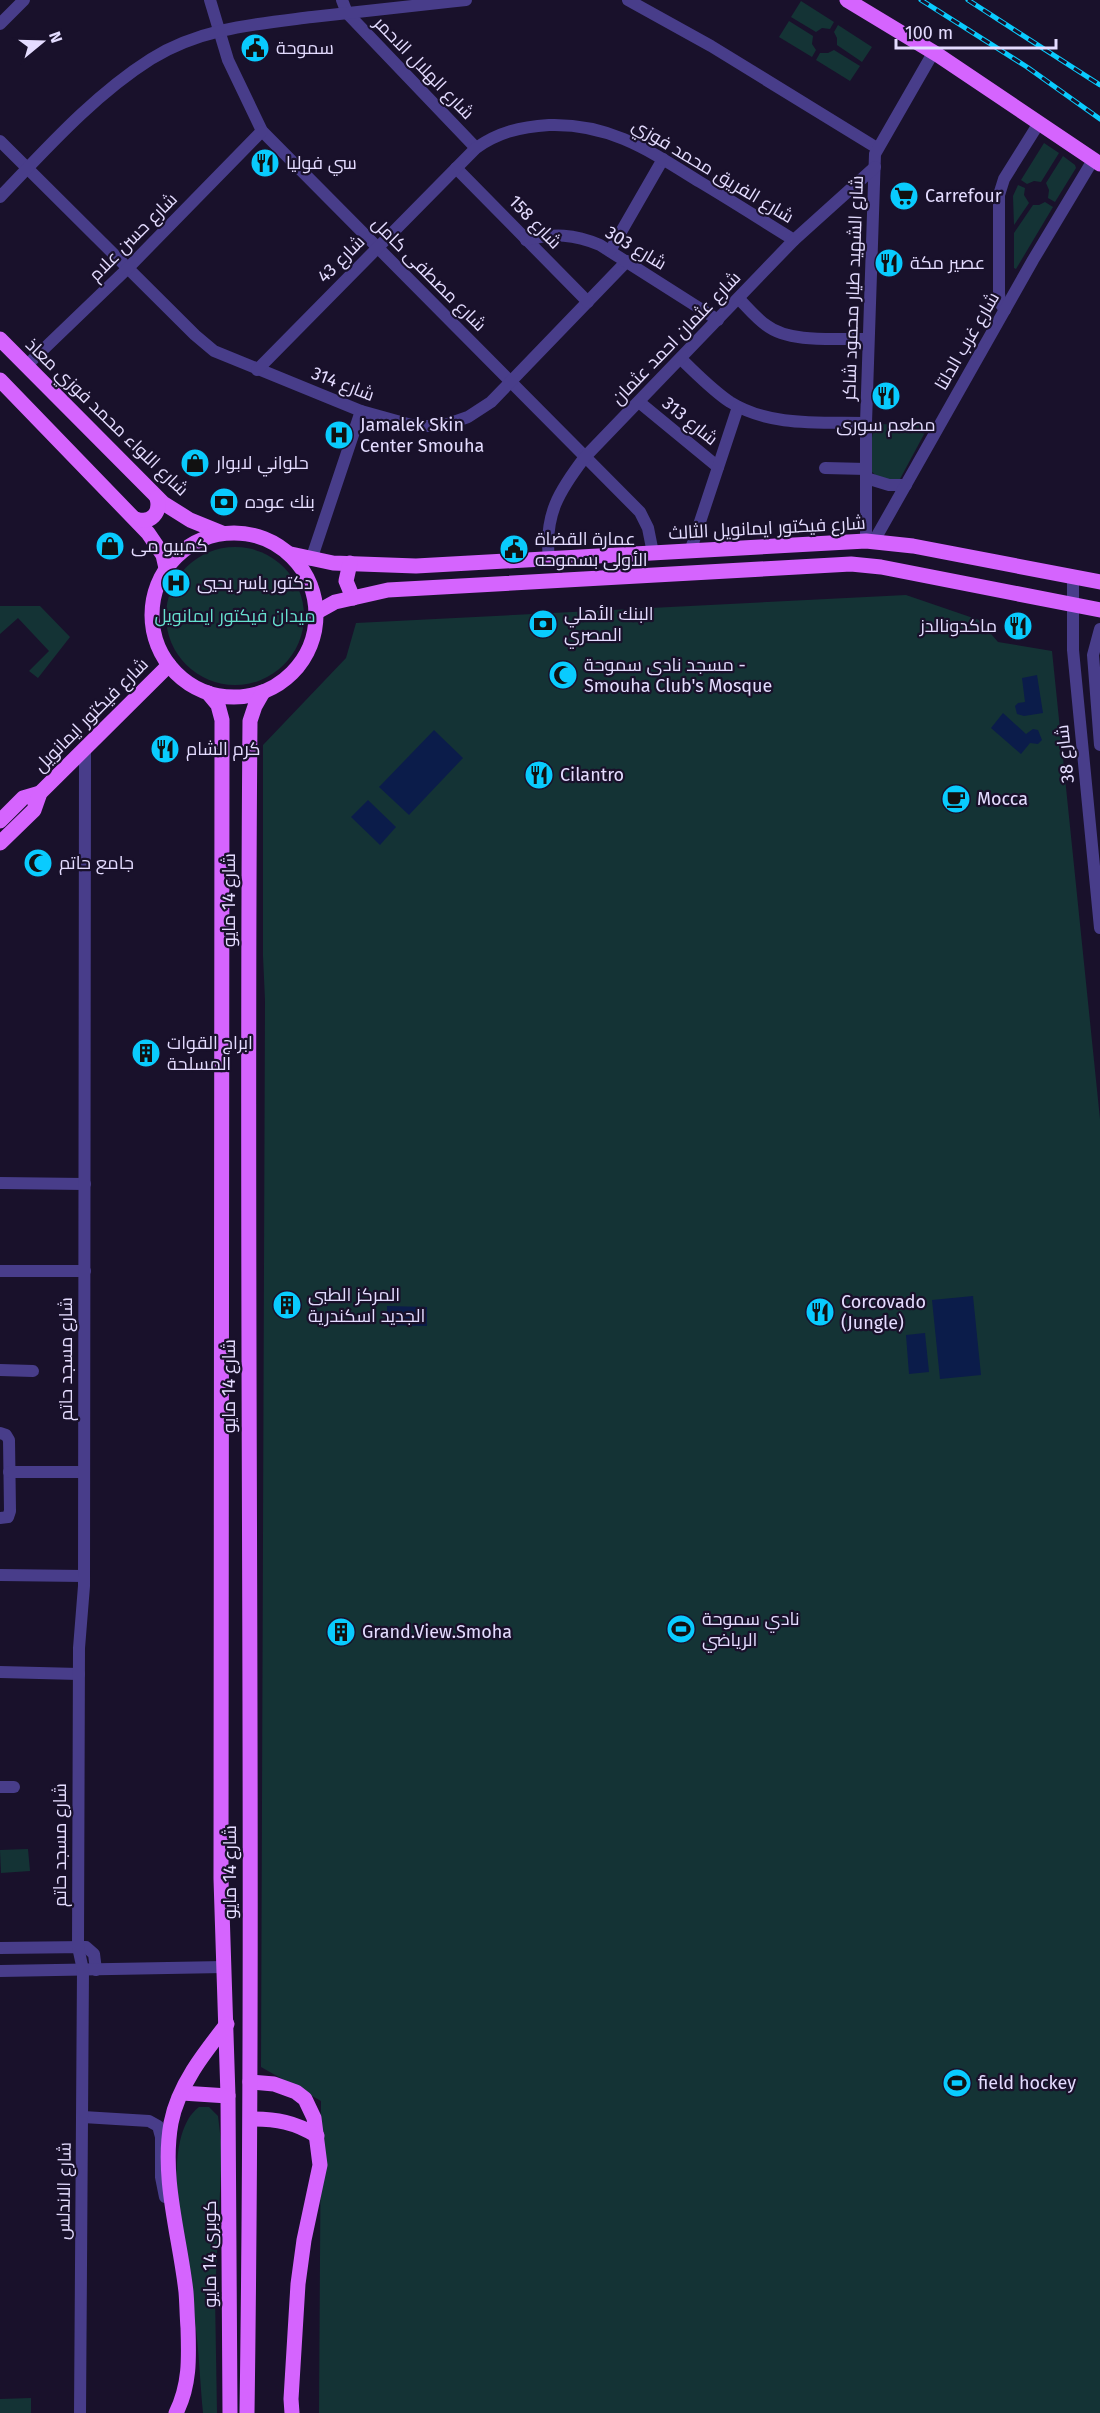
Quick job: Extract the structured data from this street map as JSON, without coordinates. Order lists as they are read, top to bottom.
{
  "streets": {
    "main road": [
      "شارع اللواء محمد فوزي معاذ",
      "شارع فيكتور ايمانويل الثالث",
      "شارع فيكتور ايمانويل",
      "شارع 14 مايو",
      "كوبرى 14 مايو"
    ],
    "street": [
      "شارع الهلال الاحمر",
      "شارع الفريق محمد فوزي",
      "شارع 158",
      "شارع حسن علام",
      "شارع 303",
      "شارع 43",
      "شارع مصطفى كامل",
      "شارع الشهيد طيار محمود شاكر",
      "شارع عثمان احمد عثمان",
      "شارع غرب الدلتا",
      "شارع 314",
      "شارع 313",
      "شارع 38",
      "شارع مسجد حاتم",
      "شارع الاندلس"
    ]
  },
  "crossings": [
    ["شارع الهلال الاحمر", "شارع الفريق محمد فوزي"],
    ["شارع الهلال الاحمر", "شارع 43"],
    ["شارع الفريق محمد فوزي", "شارع 43"],
    ["شارع الفريق محمد فوزي", "شارع عثمان احمد عثمان"],
    ["شارع 158", "شارع 303"],
    ["شارع 158", "شارع 43"],
    ["شارع 158", "شارع 314"],
    ["شارع حسن علام", "شارع مصطفى كامل"],
    ["شارع حسن علام", "شارع 314"],
    ["شارع حسن علام", "شارع اللواء محمد فوزي معاذ"],
    ["شارع 303", "شارع عثمان احمد عثمان"],
    ["شارع 303", "شارع 314"],
    ["شارع 43", "شارع مصطفى كامل"],
    ["شارع 43", "شارع 314"],
    ["شارع مصطفى كامل", "شارع عثمان احمد عثمان"],
    ["شارع مصطفى كامل", "شارع 314"],
    ["شارع مصطفى كامل", "شارع فيكتور ايمانويل الثالث"],
    ["شارع الشهيد طيار محمود شاكر", "شارع عثمان احمد عثمان"],
    ["شارع الشهيد طيار محمود شاكر", "شارع غرب الدلتا"],
    ["شارع الشهيد طيار محمود شاكر", "شارع فيكتور ايمانويل الثالث"],
    ["شارع عثمان احمد عثمان", "شارع 313"],
    ["شارع عثمان احمد عثمان", "شارع فيكتور ايمانويل الثالث"],
    ["شارع غرب الدلتا", "شارع فيكتور ايمانويل الثالث"],
    ["شارع اللواء محمد فوزي معاذ", "شارع فيكتور ايمانويل الثالث"],
    ["شارع اللواء محمد فوزي معاذ", "شارع فيكتور ايمانويل"],
    ["شارع اللواء محمد فوزي معاذ", "شارع 14 مايو"],
    ["شارع فيكتور ايمانويل الثالث", "شارع فيكتور ايمانويل"],
    ["شارع فيكتور ايمانويل الثالث", "شارع 38"],
    ["شارع فيكتور ايمانويل الثالث", "شارع 14 مايو"],
    ["شارع فيكتور ايمانويل", "شارع 14 مايو"],
    ["شارع فيكتور ايمانويل", "شارع مسجد حاتم"],
    ["شارع 14 مايو", "كوبرى 14 مايو"],
    ["شارع مسجد حاتم", "شارع الاندلس"]
  ],
  "parks": ["ميدان فيكتور ايمانويل"],
  "places": {
    "public building": ["سموحة", "عمارة القضاة الأولى بسموحه"],
    "restaurant": [
      "سي فوليا",
      "عصير مكة",
      "مطعم سورى",
      "ماكدونالدز",
      "كرم الشام",
      "Cilantro",
      "Corcovado (Jungle)"
    ],
    "supermarket": ["Carrefour"],
    "hospital": ["Jamalek Skin Center Smouha", "دكتور ياسر يحيي"],
    "shop": ["حلواني لابوار", "كمبيو مى"],
    "bank": ["بنك عوده", "البنك الأهلي المصري"],
    "mosque": ["مسجد نادى سموحة - Smouha Club's Mosque", "جامع حاتم"],
    "cafe": ["Mocca"],
    "building": ["ابراج القوات المسلحة", "المركز الطبى الجديد اسكندرية", "Grand.View.Smoha"],
    "sports": ["نادي سموحة الرياضي", "field hockey"]
  },
  "scale_bar": "100 m",
  "north": "right"
}
